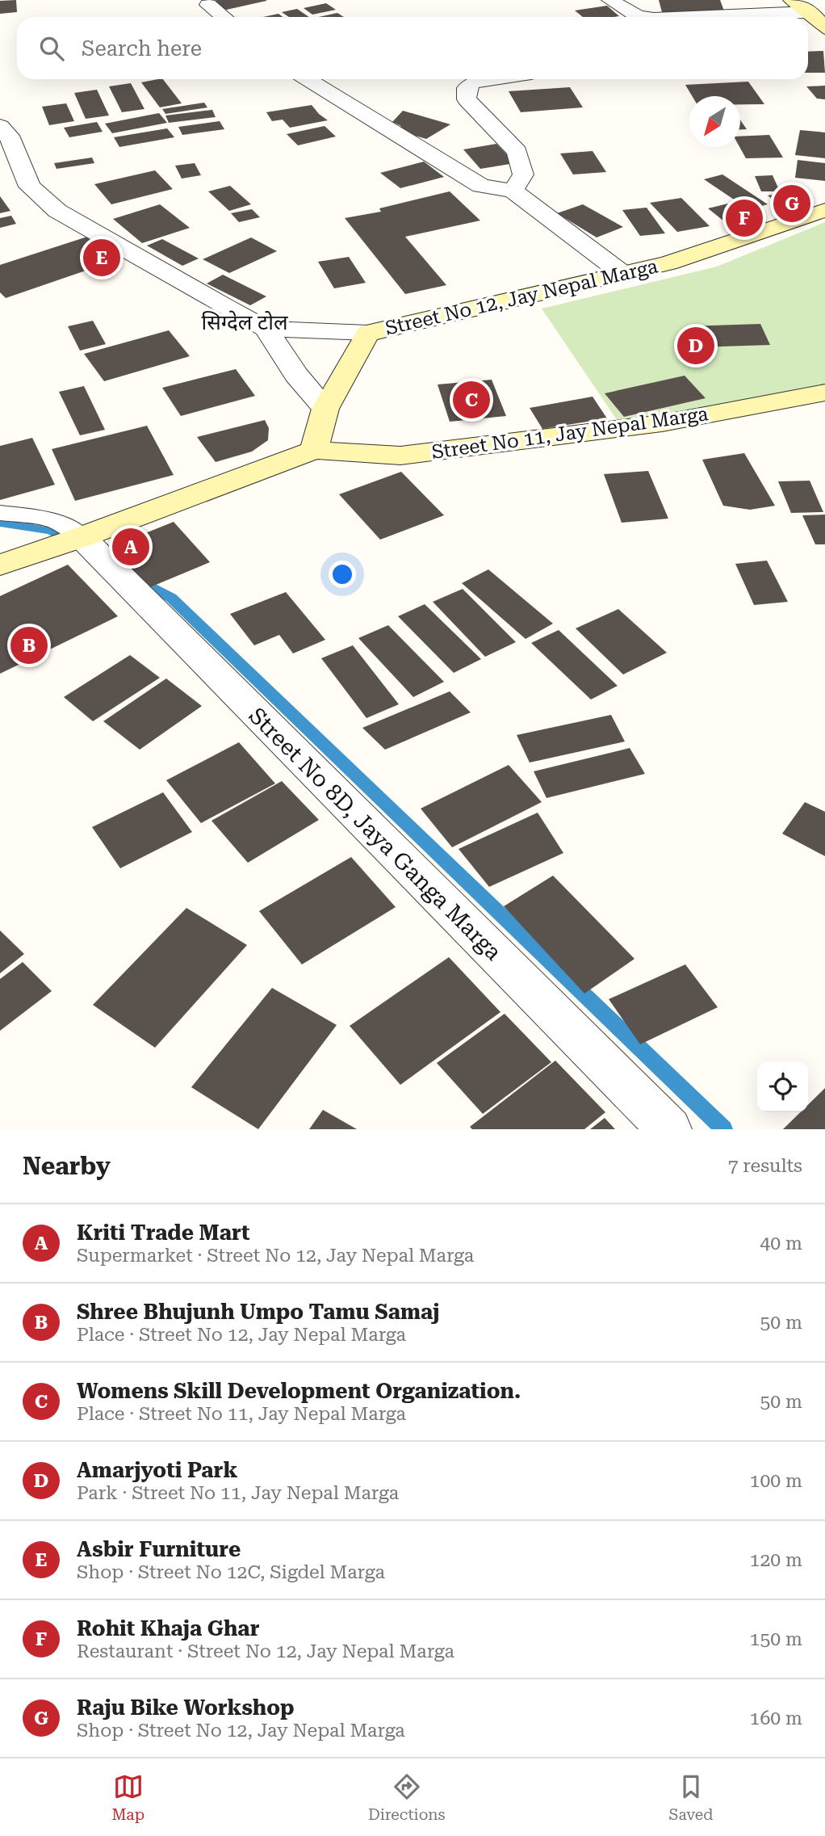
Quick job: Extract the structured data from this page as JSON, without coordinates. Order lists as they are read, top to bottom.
{
  "streets": {
    "street": ["Street No 12, Jay Nepal Marga", "Street No 11, Jay Nepal Marga", "Street No 8D, Jaya Ganga Marga"]
  },
  "crossings": [
    ["Street No 12, Jay Nepal Marga", "Street No 11, Jay Nepal Marga"]
  ],
  "districts": ["सिग्देल टोल"],
  "north": "bottom left",
  "page": {
    "search": "Search here",
    "pins": [
      "G",
      "F",
      "E",
      "D",
      "C",
      "A",
      "B"
    ],
    "heading": ["Nearby", "7 results"],
    "list": [
      {
        "mark": "A",
        "name": "Kriti Trade Mart",
        "note": "Supermarket · Street No 12, Jay Nepal Marga",
        "value": "40 m"
      },
      {
        "mark": "B",
        "name": "Shree Bhujunh Umpo Tamu Samaj",
        "note": "Place · Street No 12, Jay Nepal Marga",
        "value": "50 m"
      },
      {
        "mark": "C",
        "name": "Womens Skill Development Organization.",
        "note": "Place · Street No 11, Jay Nepal Marga",
        "value": "50 m"
      },
      {
        "mark": "D",
        "name": "Amarjyoti Park",
        "note": "Park · Street No 11, Jay Nepal Marga",
        "value": "100 m"
      },
      {
        "mark": "E",
        "name": "Asbir Furniture",
        "note": "Shop · Street No 12C, Sigdel Marga",
        "value": "120 m"
      },
      {
        "mark": "F",
        "name": "Rohit Khaja Ghar",
        "note": "Restaurant · Street No 12, Jay Nepal Marga",
        "value": "150 m"
      },
      {
        "mark": "G",
        "name": "Raju Bike Workshop",
        "note": "Shop · Street No 12, Jay Nepal Marga",
        "value": "160 m"
      }
    ],
    "nav": ["Map", "Directions", "Saved"]
  }
}
